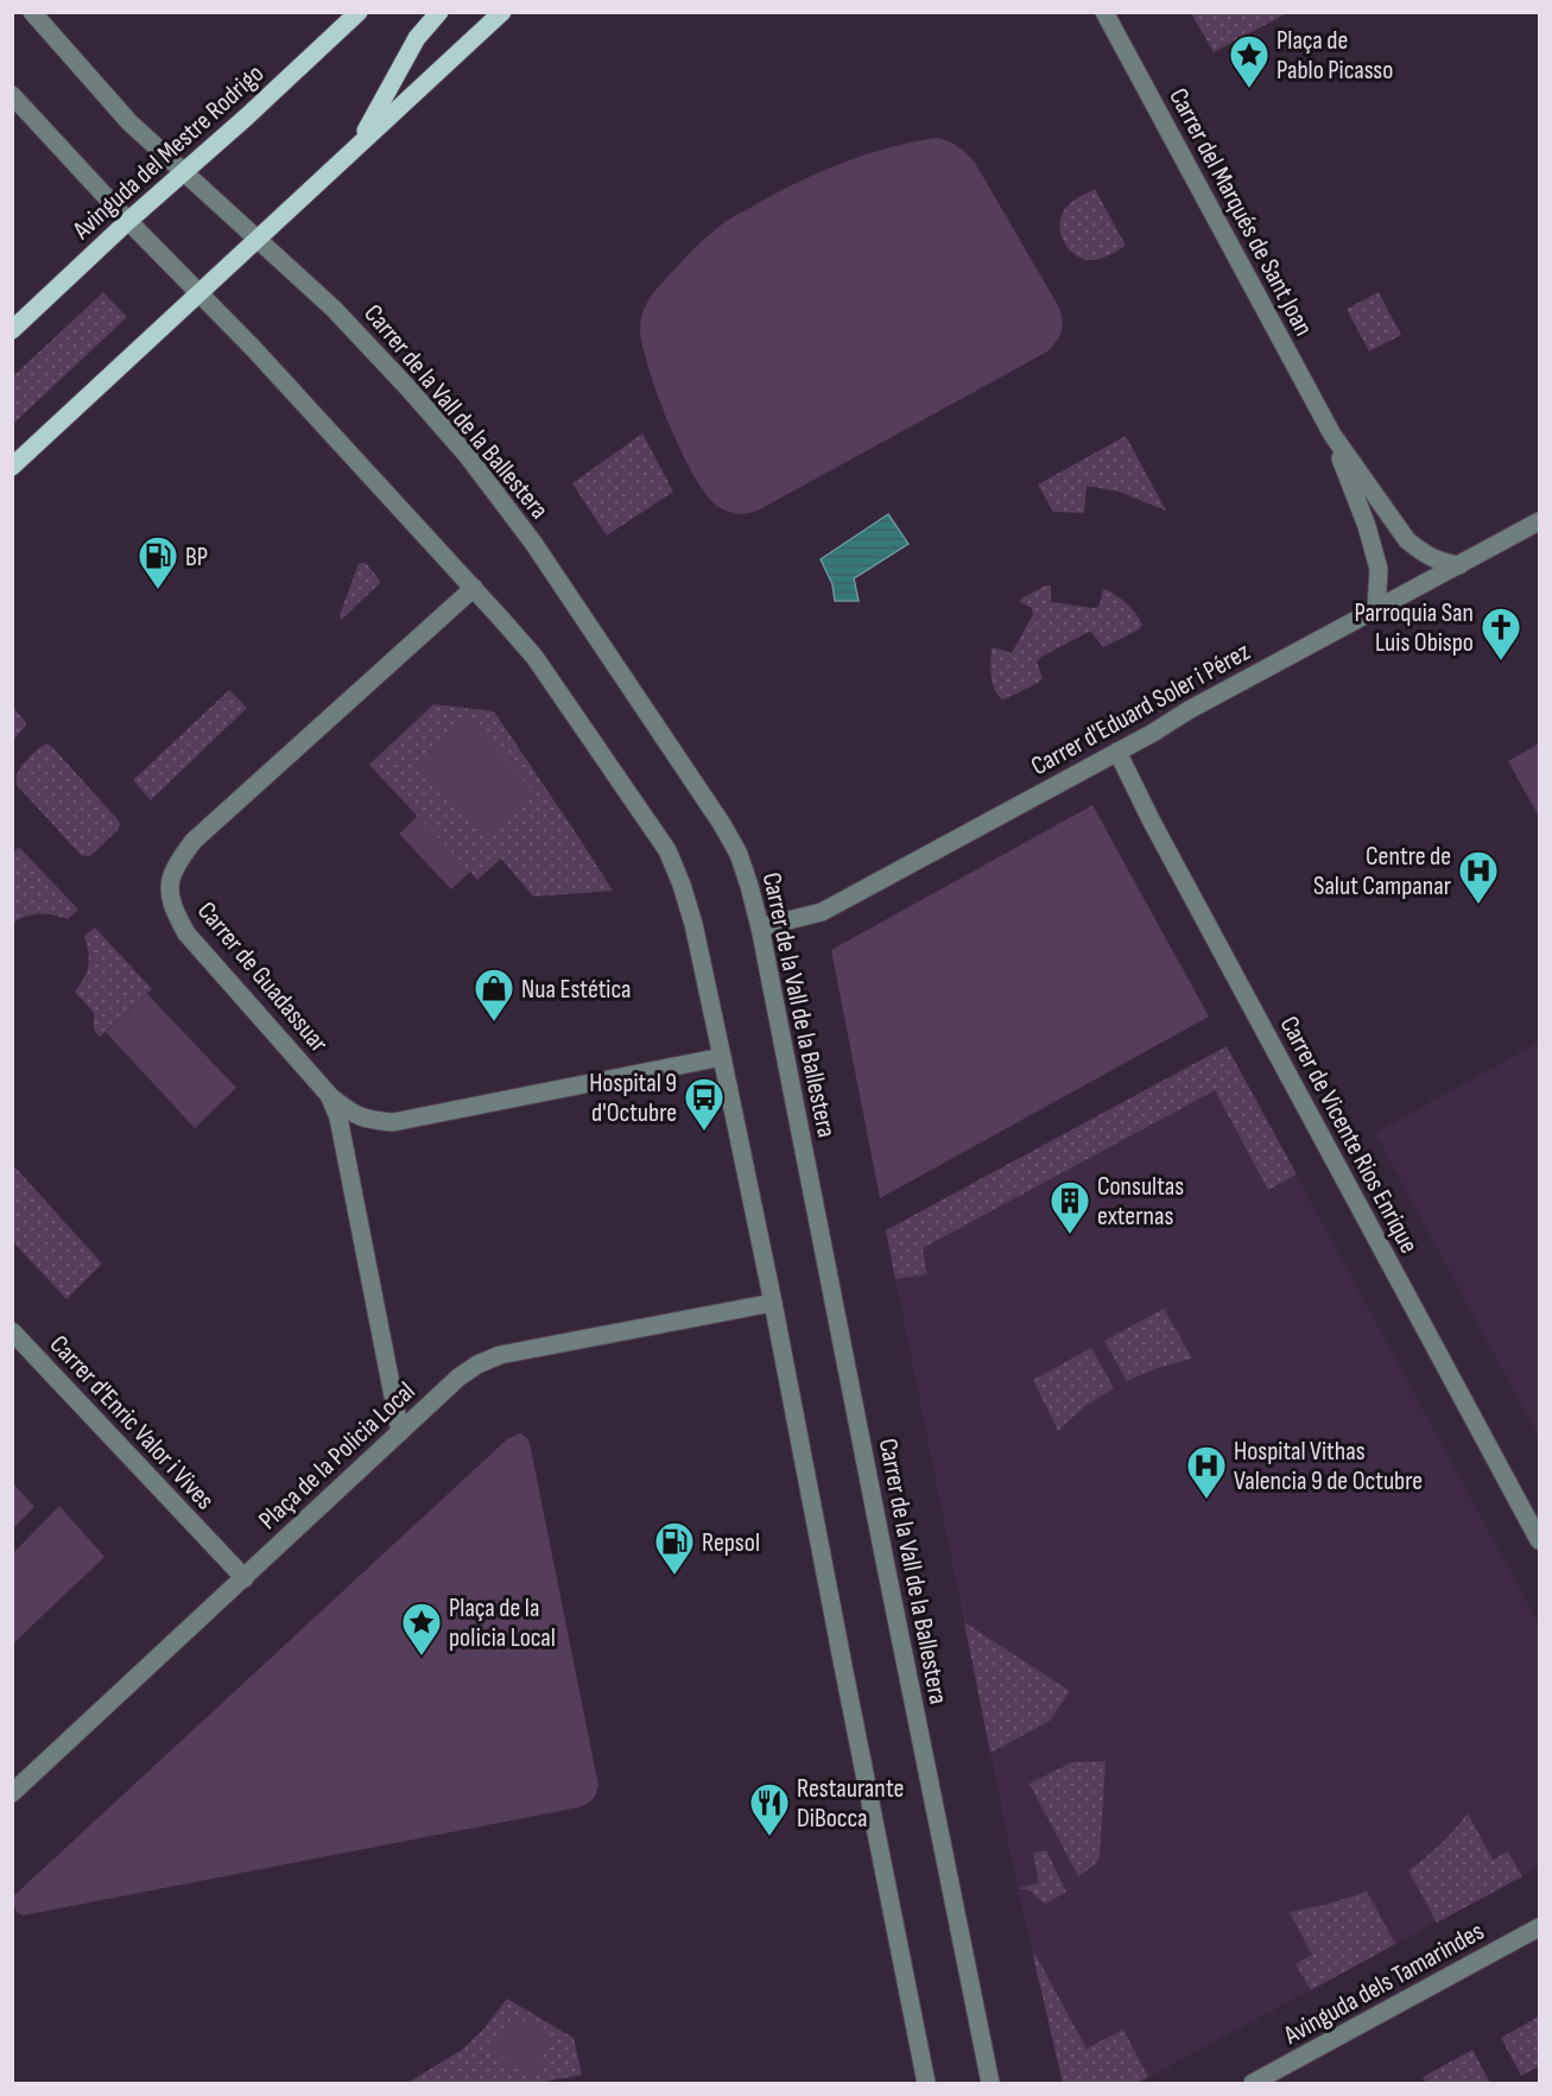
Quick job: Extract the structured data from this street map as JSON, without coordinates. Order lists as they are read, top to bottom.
{
  "streets": {
    "main road": ["Avinguda del Mestre Rodrigo"],
    "street": [
      "Carrer del Marqués de Sant Joan",
      "Carrer de la Vall de la Ballestera",
      "Carrer d'Eduard Soler i Pérez",
      "Carrer de Guadassuar",
      "Carrer de Vicente Rios Enrique",
      "Carrer d'Enric Valor i Vives",
      "Plaça de la Policia Local",
      "Avinguda dels Tamarindes"
    ]
  },
  "crossings": [
    ["Avinguda del Mestre Rodrigo", "Carrer de la Vall de la Ballestera"],
    ["Carrer del Marqués de Sant Joan", "Carrer d'Eduard Soler i Pérez"],
    ["Carrer de la Vall de la Ballestera", "Carrer d'Eduard Soler i Pérez"],
    ["Carrer d'Eduard Soler i Pérez", "Carrer de Vicente Rios Enrique"],
    ["Carrer de Guadassuar", "Plaça de la Policia Local"],
    ["Carrer d'Enric Valor i Vives", "Plaça de la Policia Local"]
  ],
  "places": {
    "place": ["Plaça de Pablo Picasso", "Plaça de la policia Local"],
    "fuel station": ["BP", "Repsol"],
    "church": ["Parroquia San Luis Obispo"],
    "hospital": ["Centre de Salut Campanar", "Hospital Vithas Valencia 9 de Octubre"],
    "shop": ["Nua Estética"],
    "bus stop": ["Hospital 9 d'Octubre"],
    "building": ["Consultas externas"],
    "restaurant": ["Restaurante DiBocca"]
  }
}
